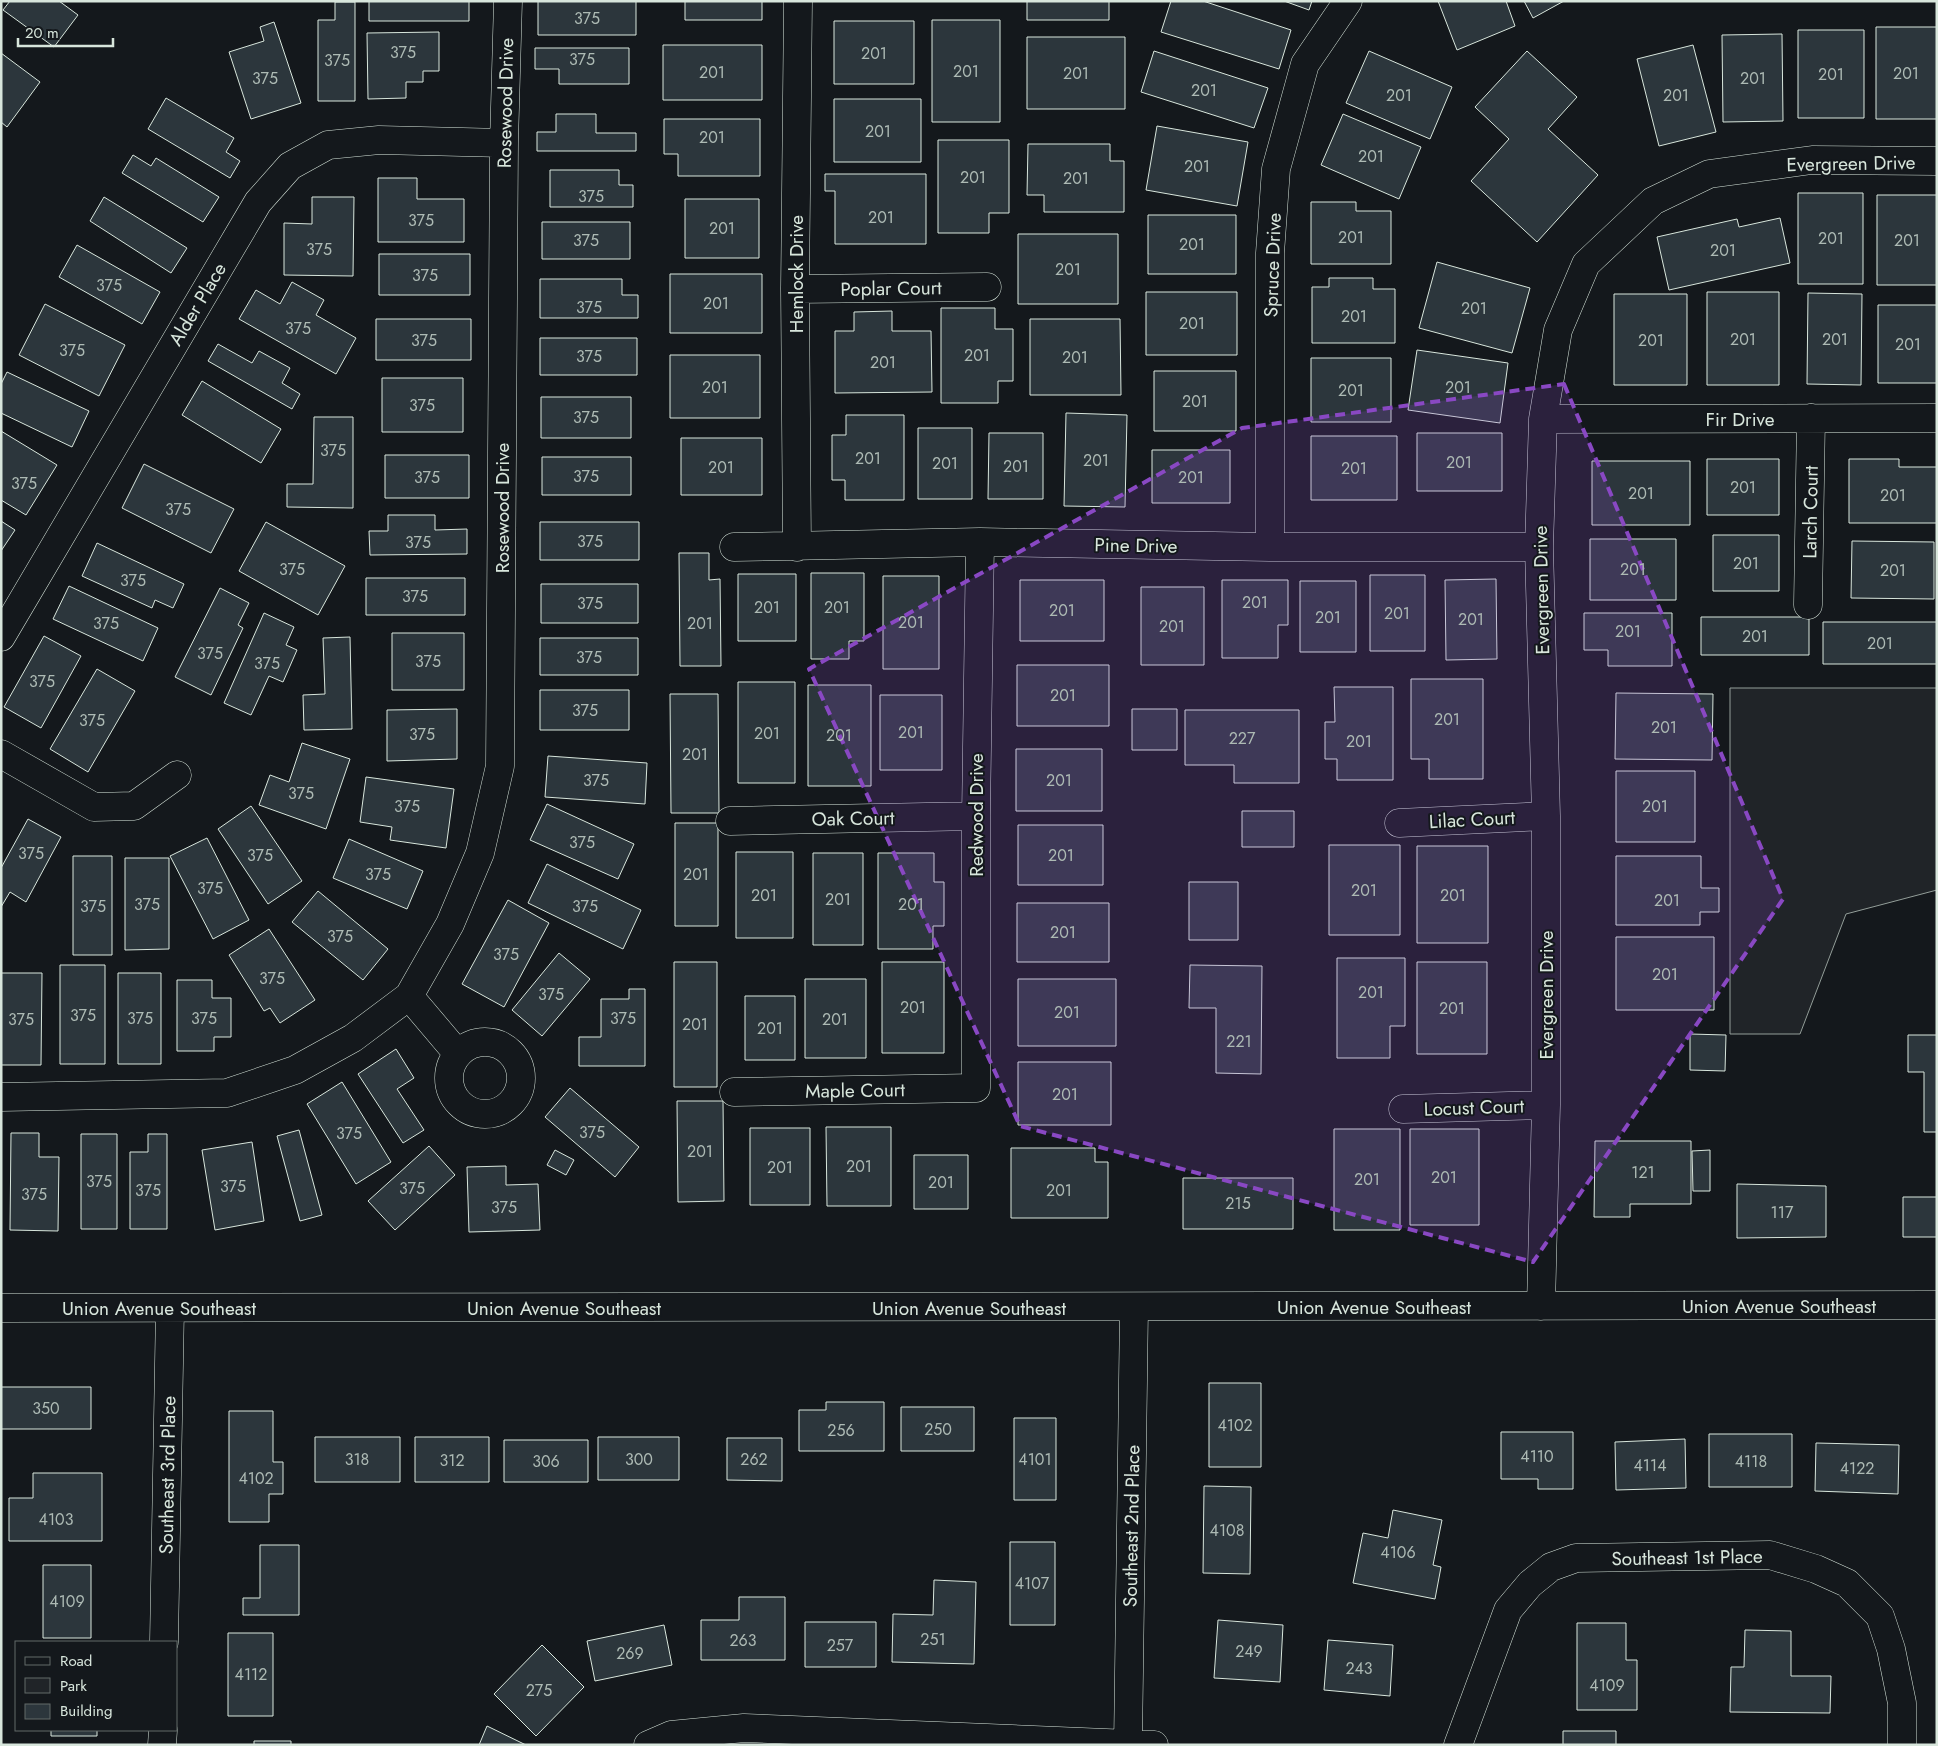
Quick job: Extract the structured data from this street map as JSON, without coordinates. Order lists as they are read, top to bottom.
{
  "streets": {
    "street": [
      "Rosewood Drive",
      "Evergreen Drive",
      "Spruce Drive",
      "Hemlock Drive",
      "Poplar Court",
      "Alder Place",
      "Fir Drive",
      "Larch Court",
      "Pine Drive",
      "Redwood Drive",
      "Oak Court",
      "Lilac Court",
      "Maple Court",
      "Locust Court",
      "Union Avenue Southeast",
      "Southeast 3rd Place",
      "Southeast 2nd Place",
      "Southeast 1st Place"
    ]
  },
  "crossings": [
    ["Rosewood Drive", "Alder Place"],
    ["Evergreen Drive", "Fir Drive"],
    ["Evergreen Drive", "Pine Drive"],
    ["Evergreen Drive", "Lilac Court"],
    ["Evergreen Drive", "Locust Court"],
    ["Evergreen Drive", "Union Avenue Southeast"],
    ["Spruce Drive", "Pine Drive"],
    ["Hemlock Drive", "Poplar Court"],
    ["Hemlock Drive", "Pine Drive"],
    ["Fir Drive", "Larch Court"],
    ["Pine Drive", "Redwood Drive"],
    ["Redwood Drive", "Oak Court"],
    ["Redwood Drive", "Maple Court"],
    ["Union Avenue Southeast", "Southeast 3rd Place"],
    ["Union Avenue Southeast", "Southeast 2nd Place"]
  ],
  "house_numbers": [
    "375",
    "375",
    "201",
    "375",
    "375",
    "201",
    "201",
    "201",
    "201",
    "201",
    "375",
    "201",
    "201",
    "201",
    "201",
    "201",
    "201",
    "201",
    "201",
    "201",
    "201",
    "375",
    "201",
    "375",
    "201",
    "201",
    "201",
    "375",
    "201",
    "201",
    "375",
    "201",
    "201",
    "375",
    "375",
    "201",
    "375",
    "201",
    "201",
    "201",
    "375",
    "201",
    "201",
    "375",
    "201",
    "201",
    "375",
    "201",
    "375",
    "201",
    "201",
    "201",
    "201",
    "201",
    "201",
    "375",
    "375",
    "375",
    "201",
    "201",
    "201",
    "201",
    "201",
    "201",
    "201",
    "375",
    "375",
    "201",
    "375",
    "201",
    "201",
    "201",
    "375",
    "375",
    "375",
    "201",
    "375",
    "201",
    "201",
    "375",
    "375",
    "201",
    "375",
    "201",
    "201",
    "201",
    "201",
    "201",
    "201",
    "201",
    "375",
    "201",
    "201",
    "201",
    "201",
    "201",
    "375",
    "375",
    "375",
    "375",
    "375",
    "201",
    "375",
    "201",
    "375",
    "201",
    "201",
    "201",
    "375",
    "201",
    "227",
    "201",
    "201",
    "375",
    "201",
    "375",
    "375",
    "201",
    "375",
    "375",
    "375",
    "201",
    "375",
    "201",
    "375",
    "201",
    "201",
    "201",
    "201",
    "201",
    "375",
    "201",
    "375",
    "375",
    "201",
    "375",
    "375",
    "201",
    "375",
    "201",
    "375",
    "201",
    "201",
    "201",
    "375",
    "375",
    "375",
    "375",
    "375",
    "201",
    "201",
    "201",
    "221",
    "201",
    "375",
    "375",
    "201",
    "201",
    "201",
    "121",
    "201",
    "201",
    "375",
    "201",
    "375",
    "375",
    "375",
    "201",
    "375",
    "215",
    "375",
    "117",
    "350",
    "4102",
    "250",
    "256",
    "4110",
    "318",
    "300",
    "262",
    "4101",
    "312",
    "306",
    "4118",
    "4114",
    "4122",
    "4102",
    "4103",
    "4108",
    "4106",
    "4107",
    "4109",
    "251",
    "263",
    "257",
    "249",
    "269",
    "243",
    "4112",
    "4109",
    "275"
  ],
  "legend": ["Road", "Park", "Building"],
  "scale_bar": "20 m"
}
